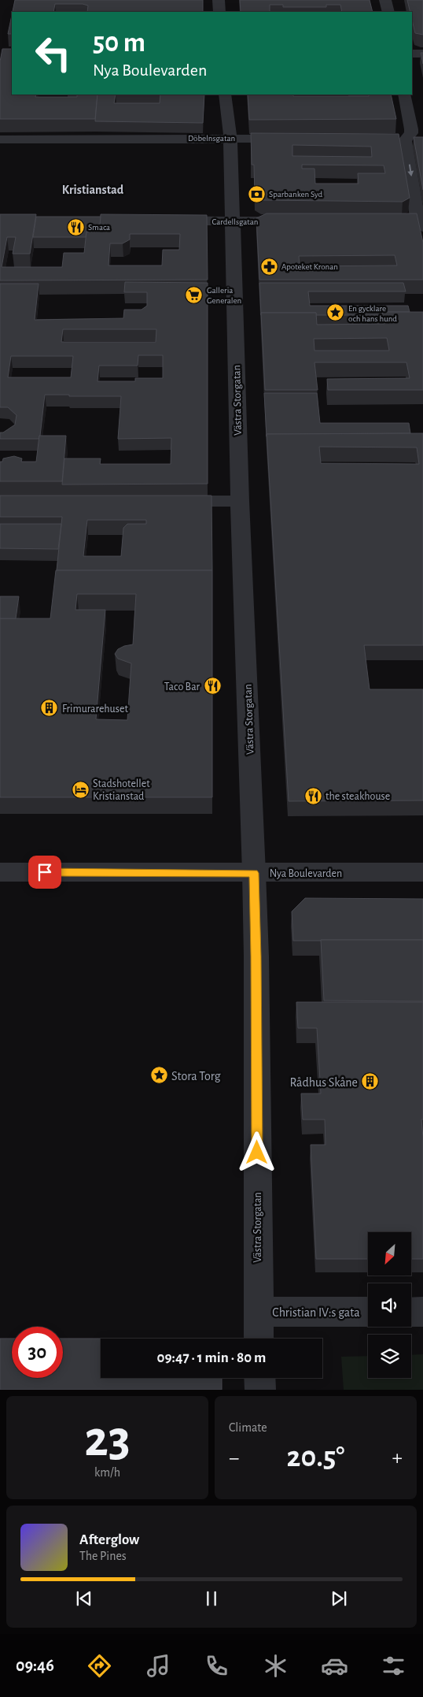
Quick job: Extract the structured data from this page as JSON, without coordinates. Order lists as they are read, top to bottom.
{
  "streets": {
    "street": [
      "Döbelnsgatan",
      "Cardellsgatan",
      "Västra Storgatan",
      "Nya Boulevarden",
      "Christian IV:s gata"
    ]
  },
  "crossings": [
    ["Döbelnsgatan", "Västra Storgatan"],
    ["Cardellsgatan", "Västra Storgatan"],
    ["Västra Storgatan", "Nya Boulevarden"],
    ["Västra Storgatan", "Christian IV:s gata"]
  ],
  "districts": ["Kristianstad"],
  "places": {
    "bank": ["Sparbanken Syd"],
    "restaurant": ["Smaca", "Taco Bar", "the steakhouse"],
    "pharmacy": ["Apoteket Kronan"],
    "supermarket": ["Galleria Generalen"],
    "place": ["En gycklare och hans hund", "Stora Torg"],
    "building": ["Frimurarehuset", "Rådhus Skåne"],
    "hotel": ["Stadshotellet Kristianstad"]
  },
  "north": "bottom left",
  "page": {
    "turn": ["50 m", "Nya Boulevarden"],
    "limit": "30",
    "trip": "09:47 · 1 min · 80 m",
    "tile": [
      ["23", "km/h"],
      "Climate"
    ],
    "heat": ["−", "20.5°", "+"],
    "song": ["Afterglow", "The Pines"],
    "tabs": "09:46"
  }
}
